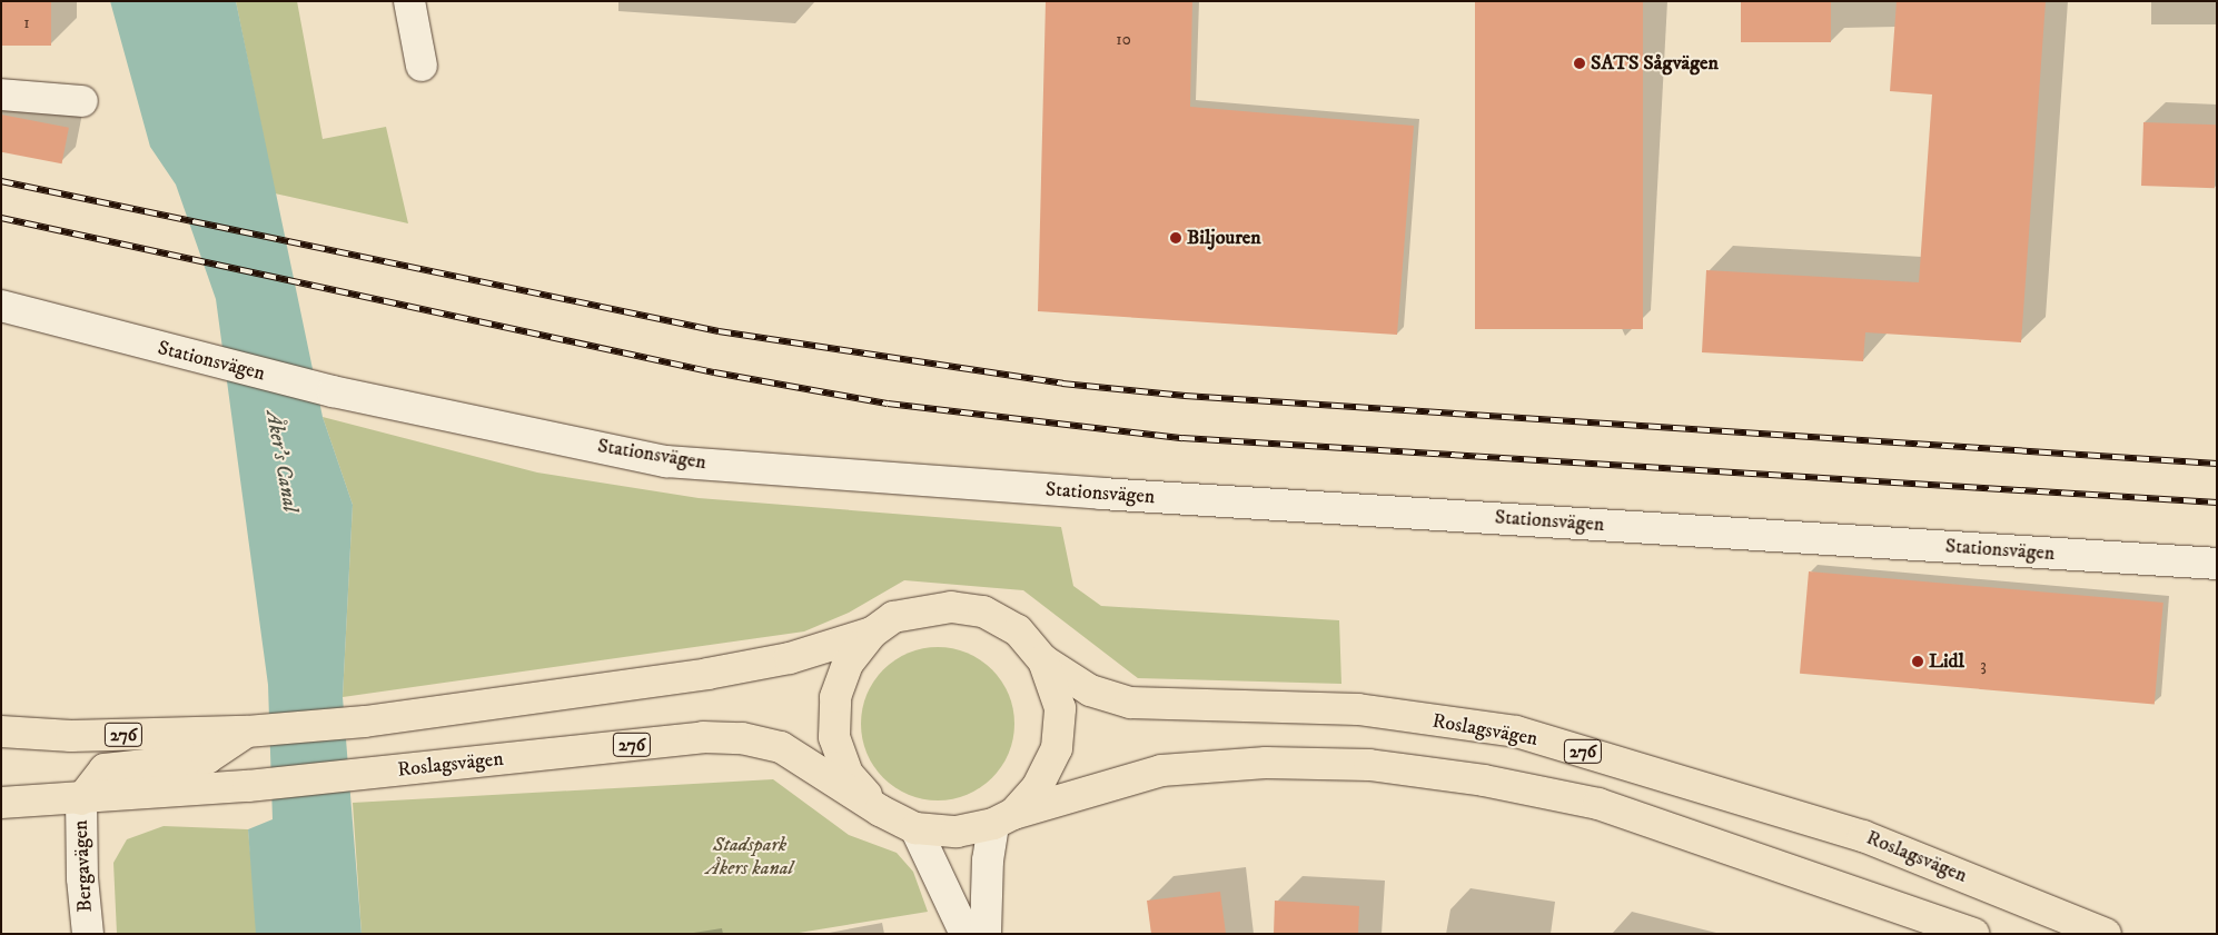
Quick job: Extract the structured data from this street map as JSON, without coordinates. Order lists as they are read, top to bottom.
{
  "streets": {
    "main road": ["Roslagsvägen", "276"],
    "street": ["Stationsvägen", "Bergavägen"]
  },
  "crossings": [
    ["Roslagsvägen", "Bergavägen"]
  ],
  "water": ["Åker's Canal"],
  "parks": ["Stadspark Åkers kanal"],
  "places": ["SATS Sågvägen", "Biljouren", "Lidl"],
  "house_numbers": ["1", "10", "3"]
}
